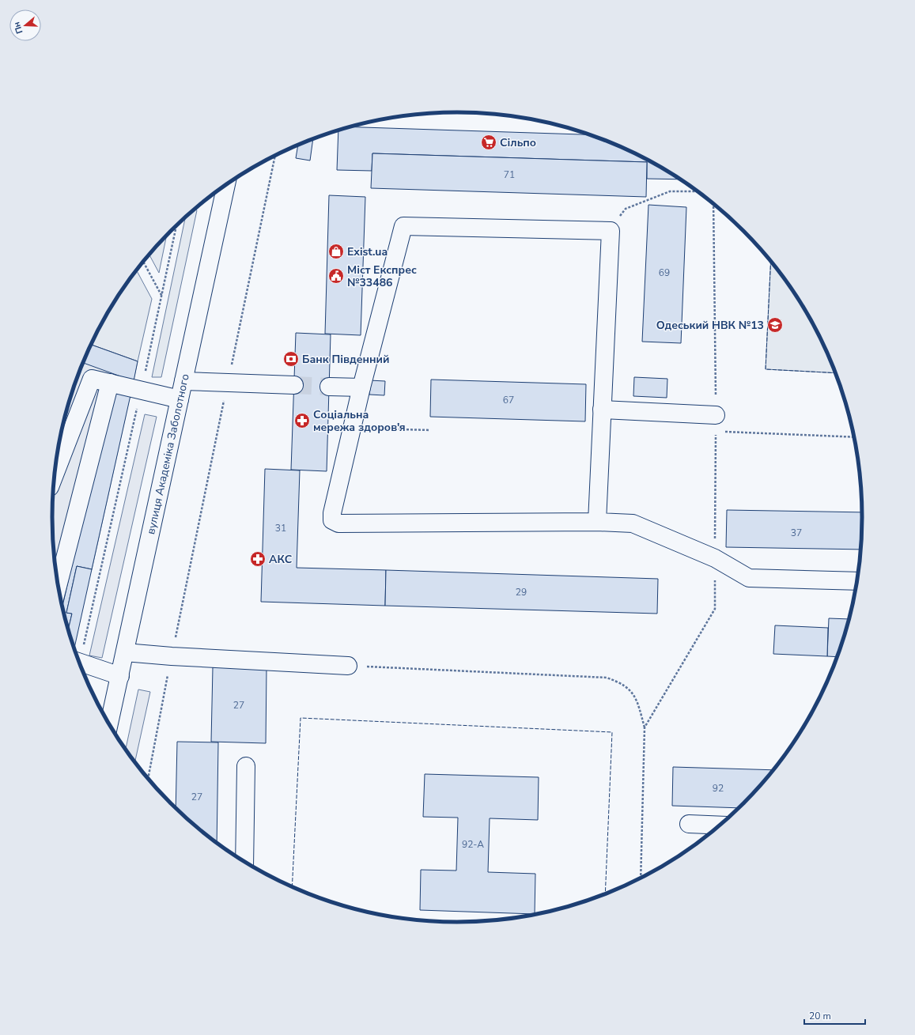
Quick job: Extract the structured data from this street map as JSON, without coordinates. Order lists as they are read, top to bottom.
{
  "streets": {
    "main road": ["вулиця Академіка Заболотного"]
  },
  "places": {
    "supermarket": ["Сільпо"],
    "shop": ["Exist.ua"],
    "public building": ["Міст Експрес №33486"],
    "school or university": ["Одеський НВК №13"],
    "bank": ["Банк Південний"],
    "pharmacy": ["Соціальна мережа здоров'я", "АКС"]
  },
  "house_numbers": [
    "71",
    "69",
    "67",
    "31",
    "37",
    "29",
    "27",
    "92",
    "27",
    "92-А"
  ],
  "scale_bar": "20 m",
  "north": "left"
}
